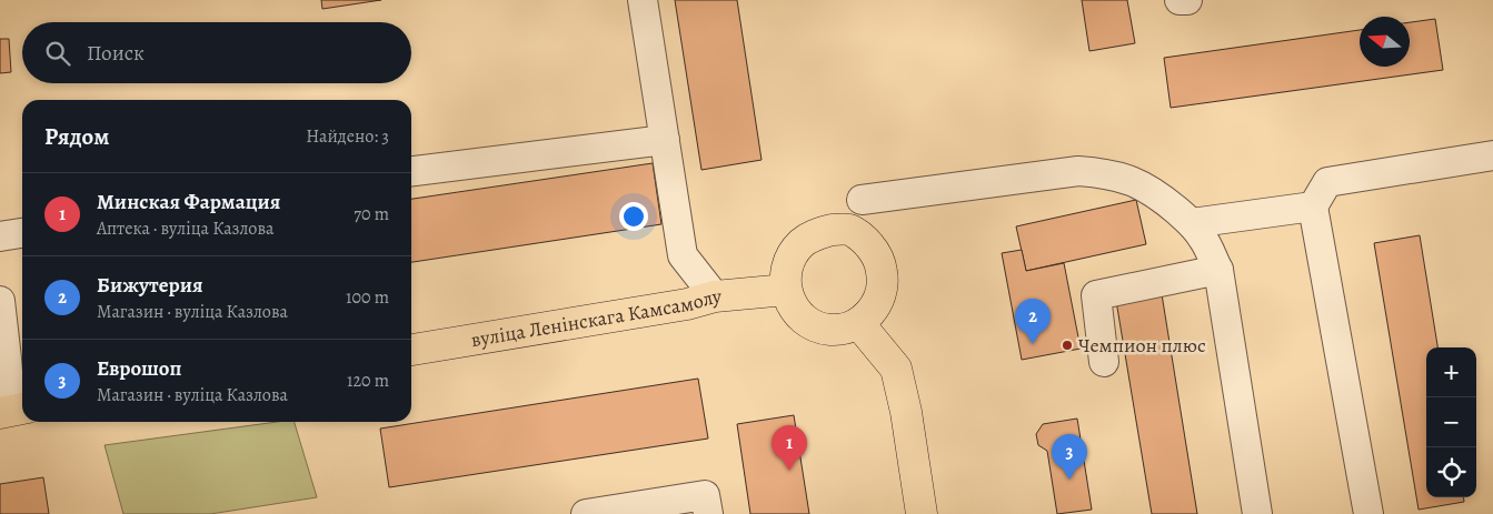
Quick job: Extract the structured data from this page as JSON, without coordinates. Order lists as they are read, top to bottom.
{
  "streets": {
    "main road": ["вуліца Ленінскага Камсамолу"]
  },
  "places": ["Чемпион плюс"],
  "north": "left",
  "page": {
    "search": "Поиск",
    "heading": ["Рядом", "Найдено: 3"],
    "list": [
      {
        "mark": "1",
        "name": "Минская Фармация",
        "note": "Аптека · вуліца Казлова",
        "value": "70 m"
      },
      {
        "mark": "2",
        "name": "Бижутерия",
        "note": "Магазин · вуліца Казлова",
        "value": "100 m"
      },
      {
        "mark": "3",
        "name": "Еврошоп",
        "note": "Магазин · вуліца Казлова",
        "value": "120 m"
      }
    ],
    "pins": ["2", "1", "3"],
    "map_buttons": ["+", "−"]
  }
}
